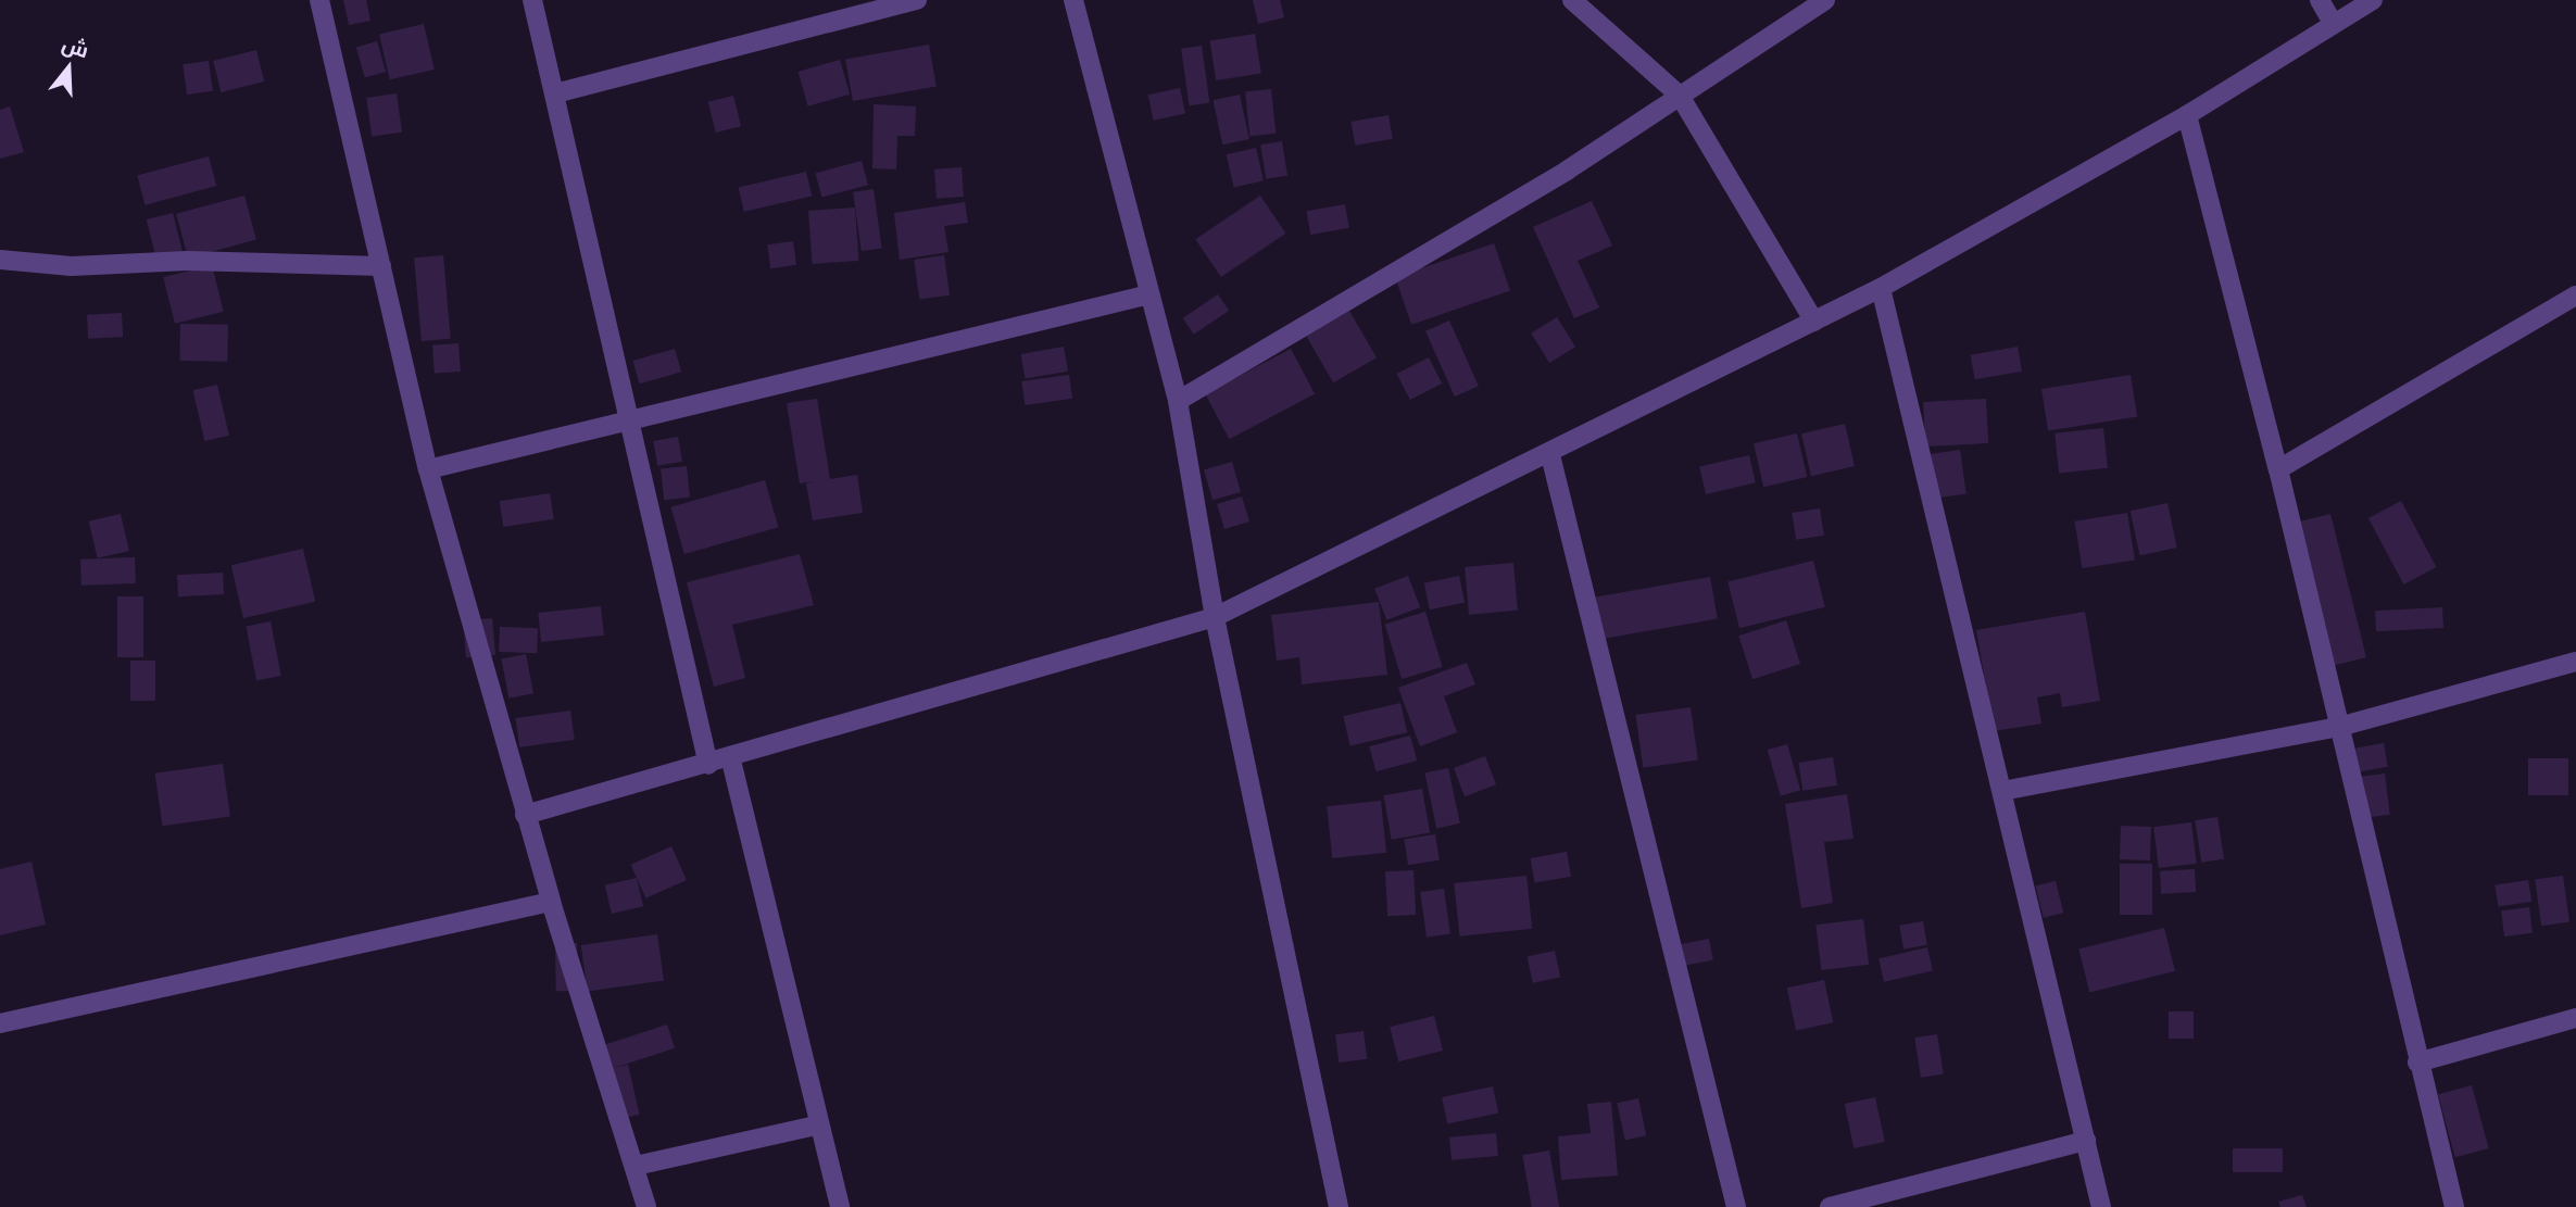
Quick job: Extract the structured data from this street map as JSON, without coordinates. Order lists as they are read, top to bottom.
{
  "north": "top"
}
